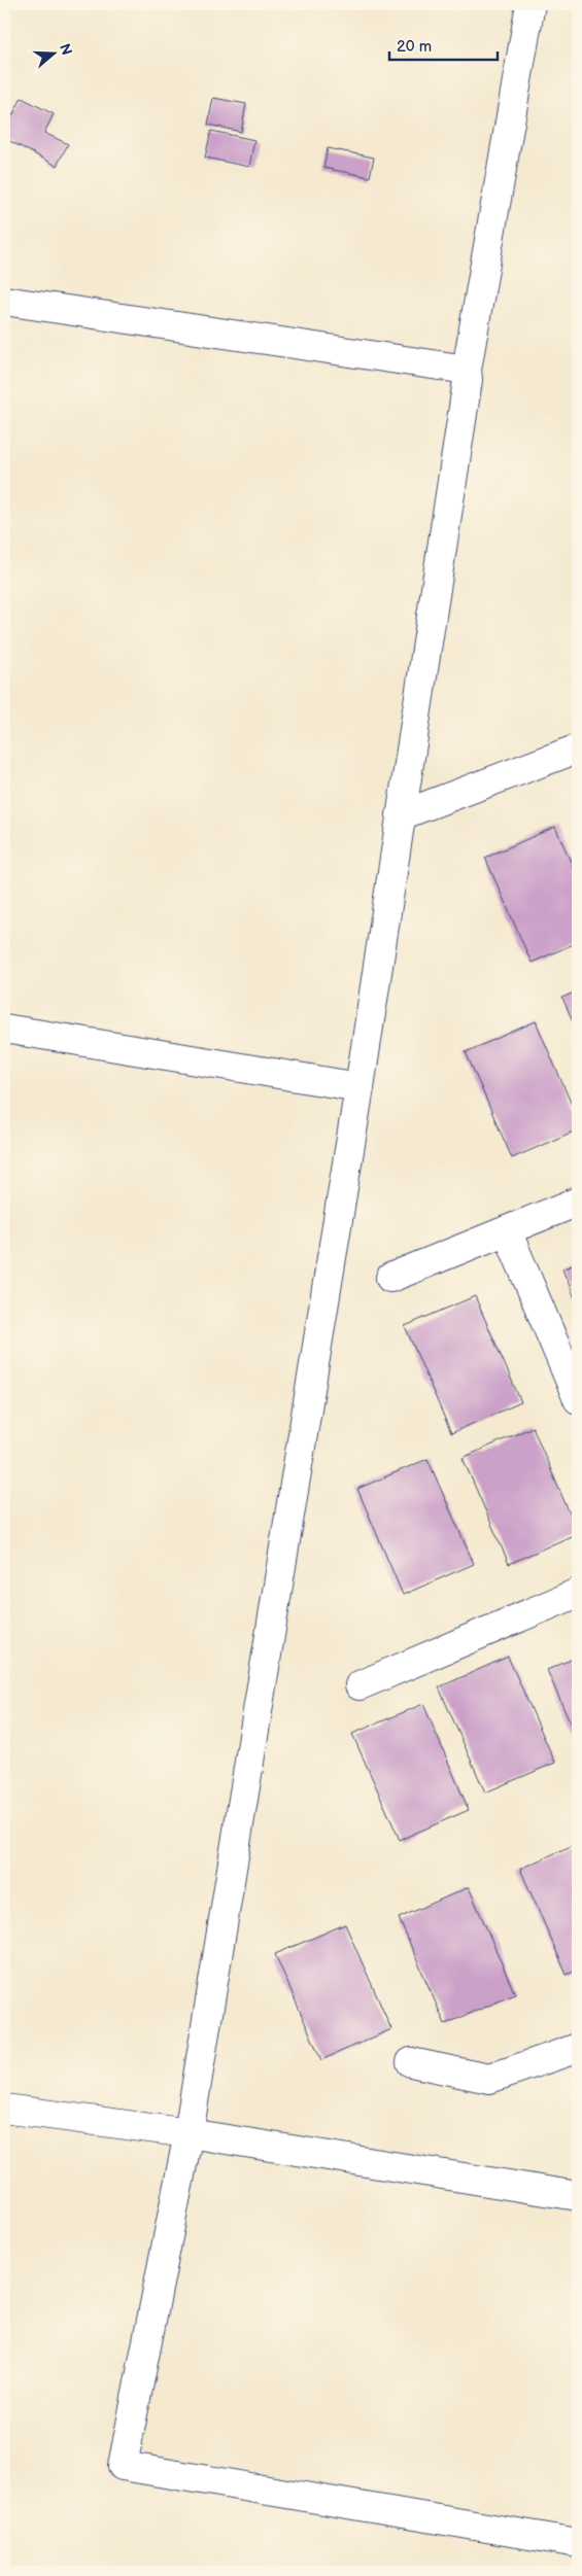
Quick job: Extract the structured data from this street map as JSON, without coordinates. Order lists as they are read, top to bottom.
{
  "scale_bar": "20 m",
  "north": "right"
}
